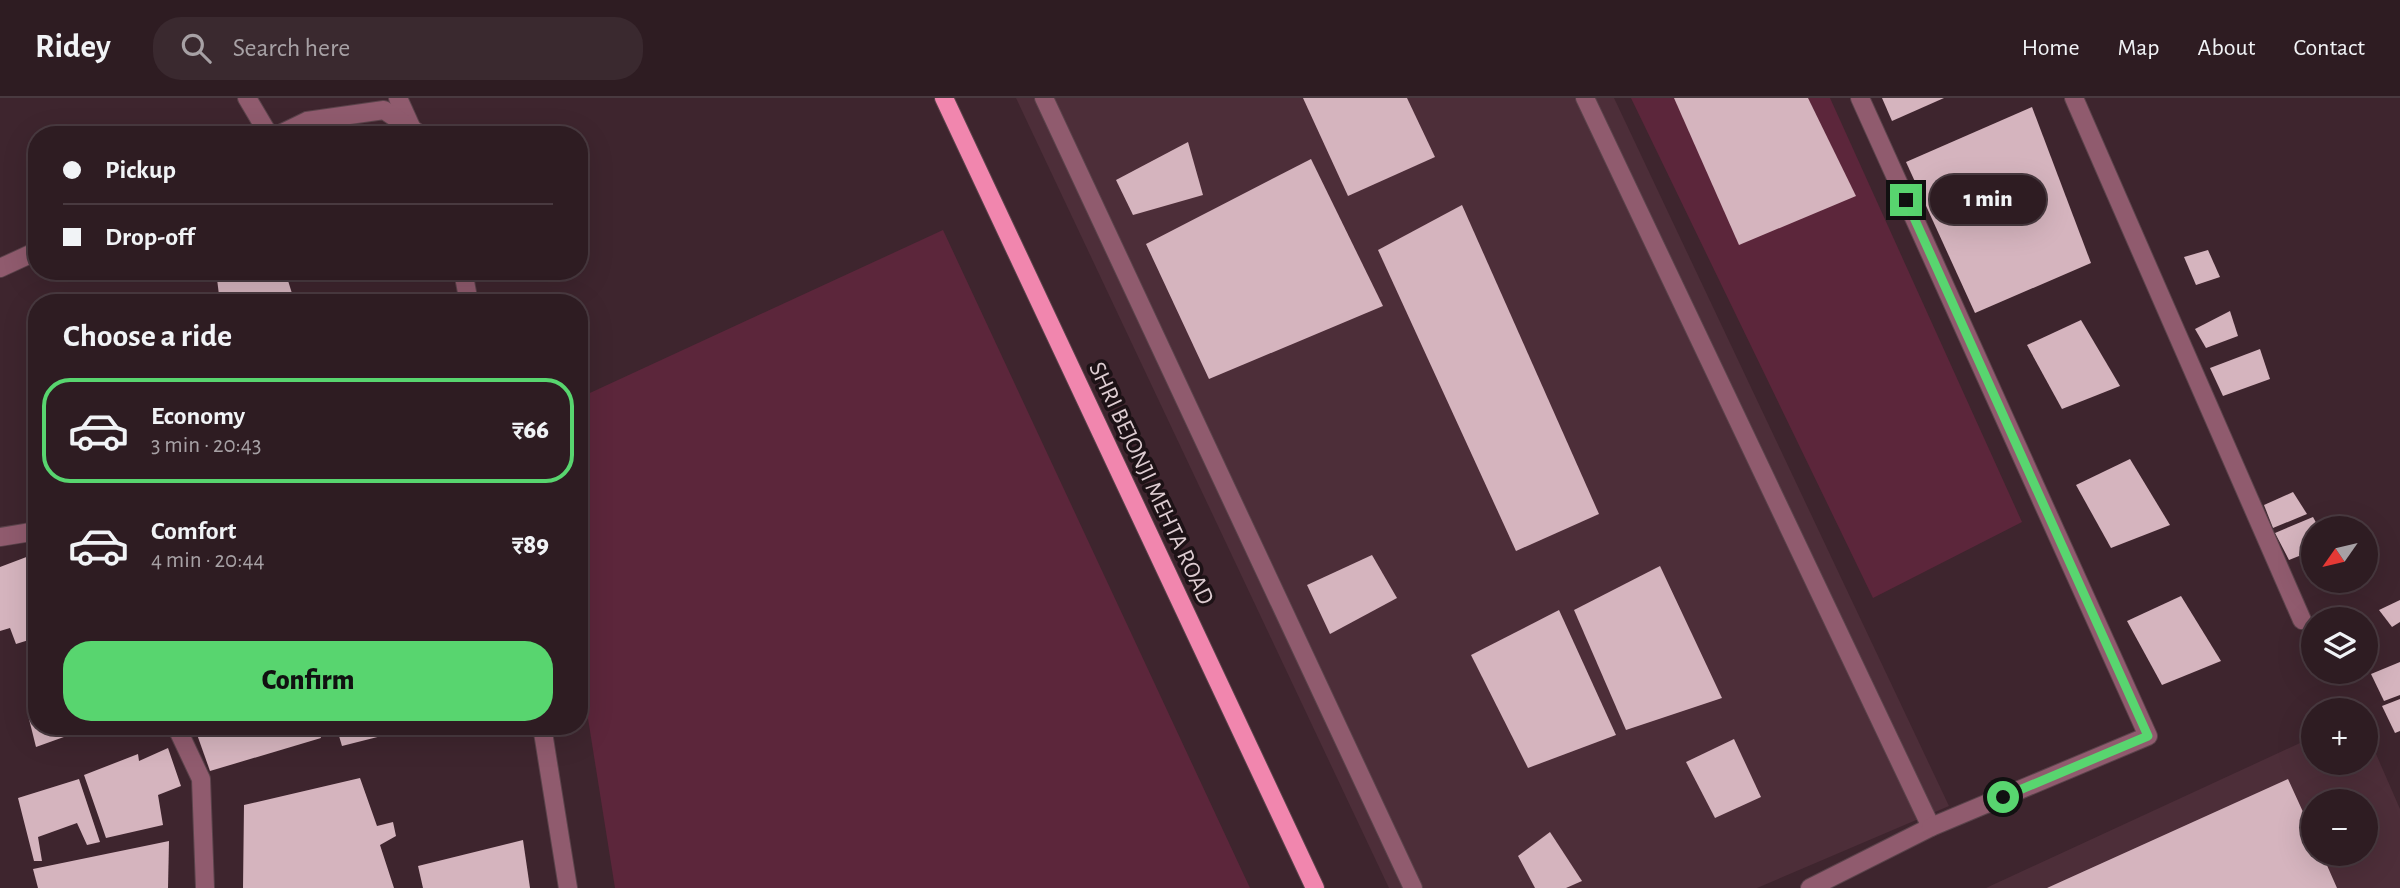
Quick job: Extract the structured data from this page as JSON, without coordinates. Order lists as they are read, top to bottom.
{
  "streets": {
    "main road": ["SHRI BEJONJI MEHTA ROAD"]
  },
  "north": "bottom left",
  "page": {
    "header": "Ridey",
    "search": "Search here",
    "nav": [
      "Home",
      "Map",
      "About",
      "Contact"
    ],
    "banner": ["Pickup", "Drop-off"],
    "bubble": "1 min",
    "heading": "Choose a ride",
    "list": [
      {
        "name": "Economy",
        "note": "3 min · 20:43",
        "value": "₹66"
      },
      {
        "name": "Comfort",
        "note": "4 min · 20:44",
        "value": "₹89"
      }
    ],
    "map_buttons": ["+", "−"],
    "buttons": "Confirm"
  }
}
